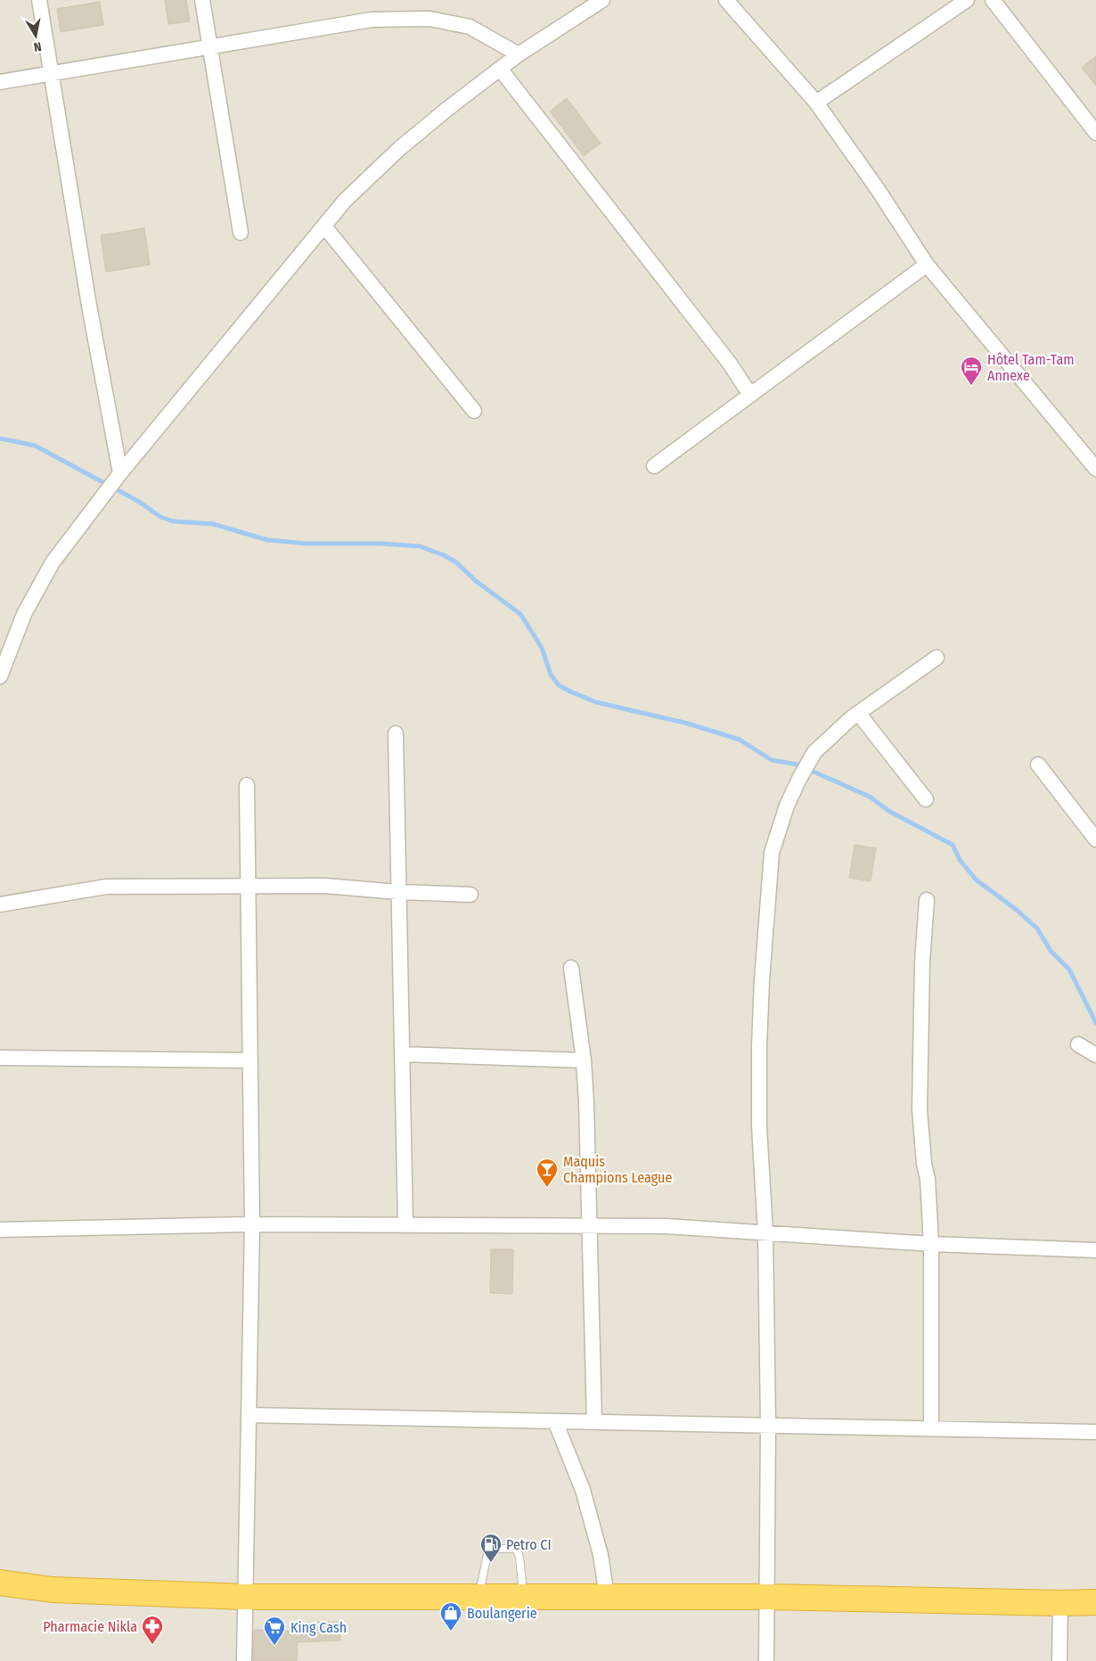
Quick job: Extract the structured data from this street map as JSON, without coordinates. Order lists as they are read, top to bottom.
{
  "places": {
    "hotel": ["Hôtel Tam-Tam Annexe"],
    "bar": ["Maquis Champions League"],
    "fuel station": ["Petro CI"],
    "shop": ["Boulangerie"],
    "pharmacy": ["Pharmacie Nikla"],
    "supermarket": ["King Cash"]
  },
  "north": "bottom"
}
